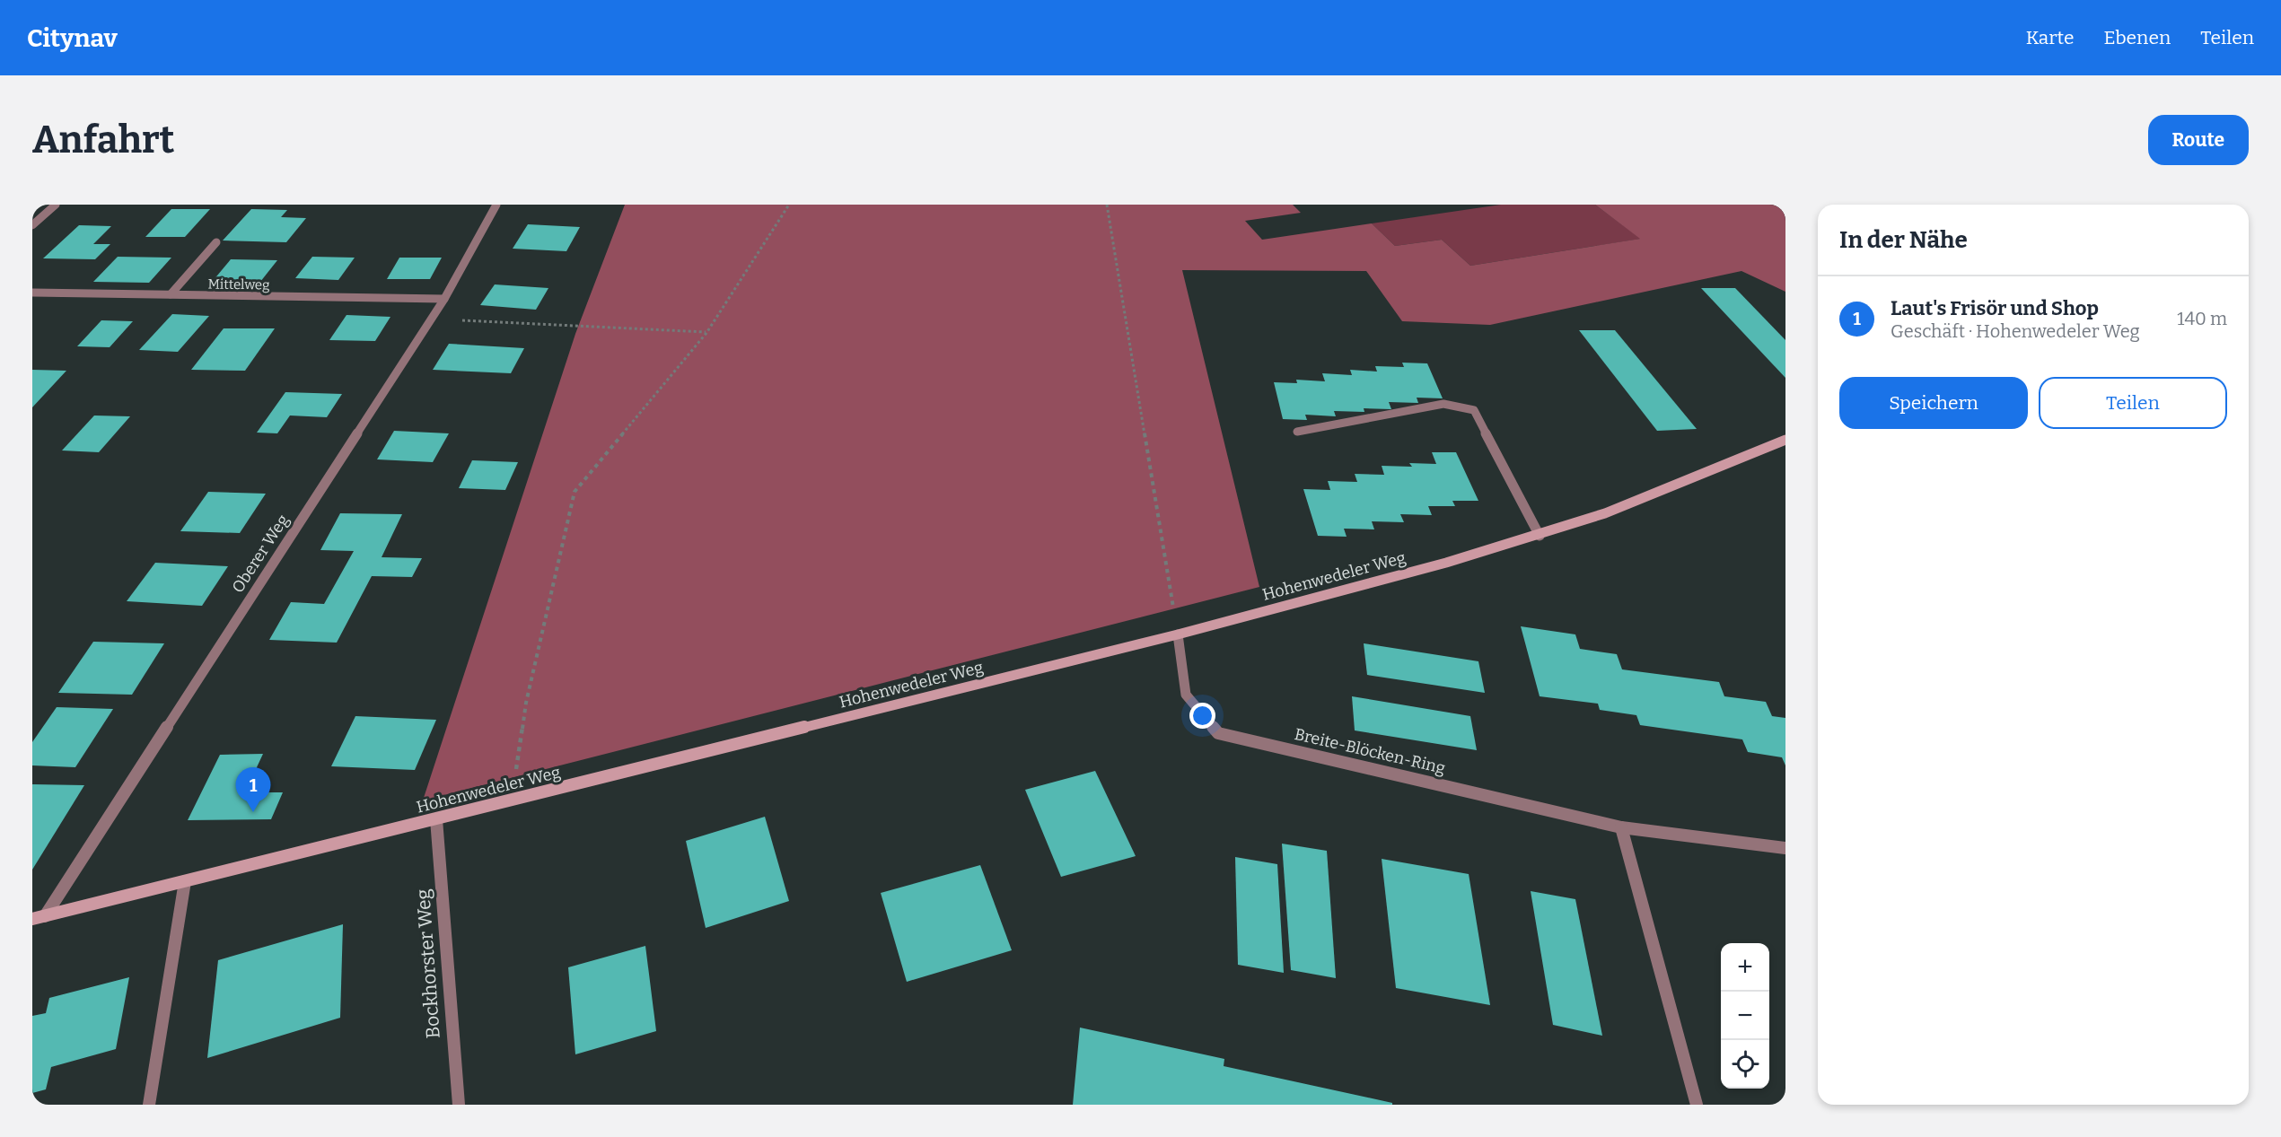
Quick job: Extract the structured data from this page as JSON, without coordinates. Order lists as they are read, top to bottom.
{
  "streets": {
    "street": [
      "Mittelweg",
      "Oberer Weg",
      "Hohenwedeler Weg",
      "Breite-Blöcken-Ring",
      "Bockhorster Weg"
    ]
  },
  "crossings": [
    ["Mittelweg", "Oberer Weg"],
    ["Oberer Weg", "Hohenwedeler Weg"],
    ["Hohenwedeler Weg", "Breite-Blöcken-Ring"],
    ["Hohenwedeler Weg", "Bockhorster Weg"]
  ],
  "page": {
    "header": "Citynav",
    "nav": ["Karte", "Ebenen", "Teilen"],
    "buttons": [
      "Route",
      ["Speichern", "Teilen"]
    ],
    "title": "Anfahrt",
    "heading": "In der Nähe",
    "list": [
      {
        "mark": "1",
        "name": "Laut's Frisör und Shop",
        "note": "Geschäft · Hohenwedeler Weg",
        "value": "140 m"
      }
    ],
    "pins": "1",
    "map_buttons": ["+", "−"]
  }
}
